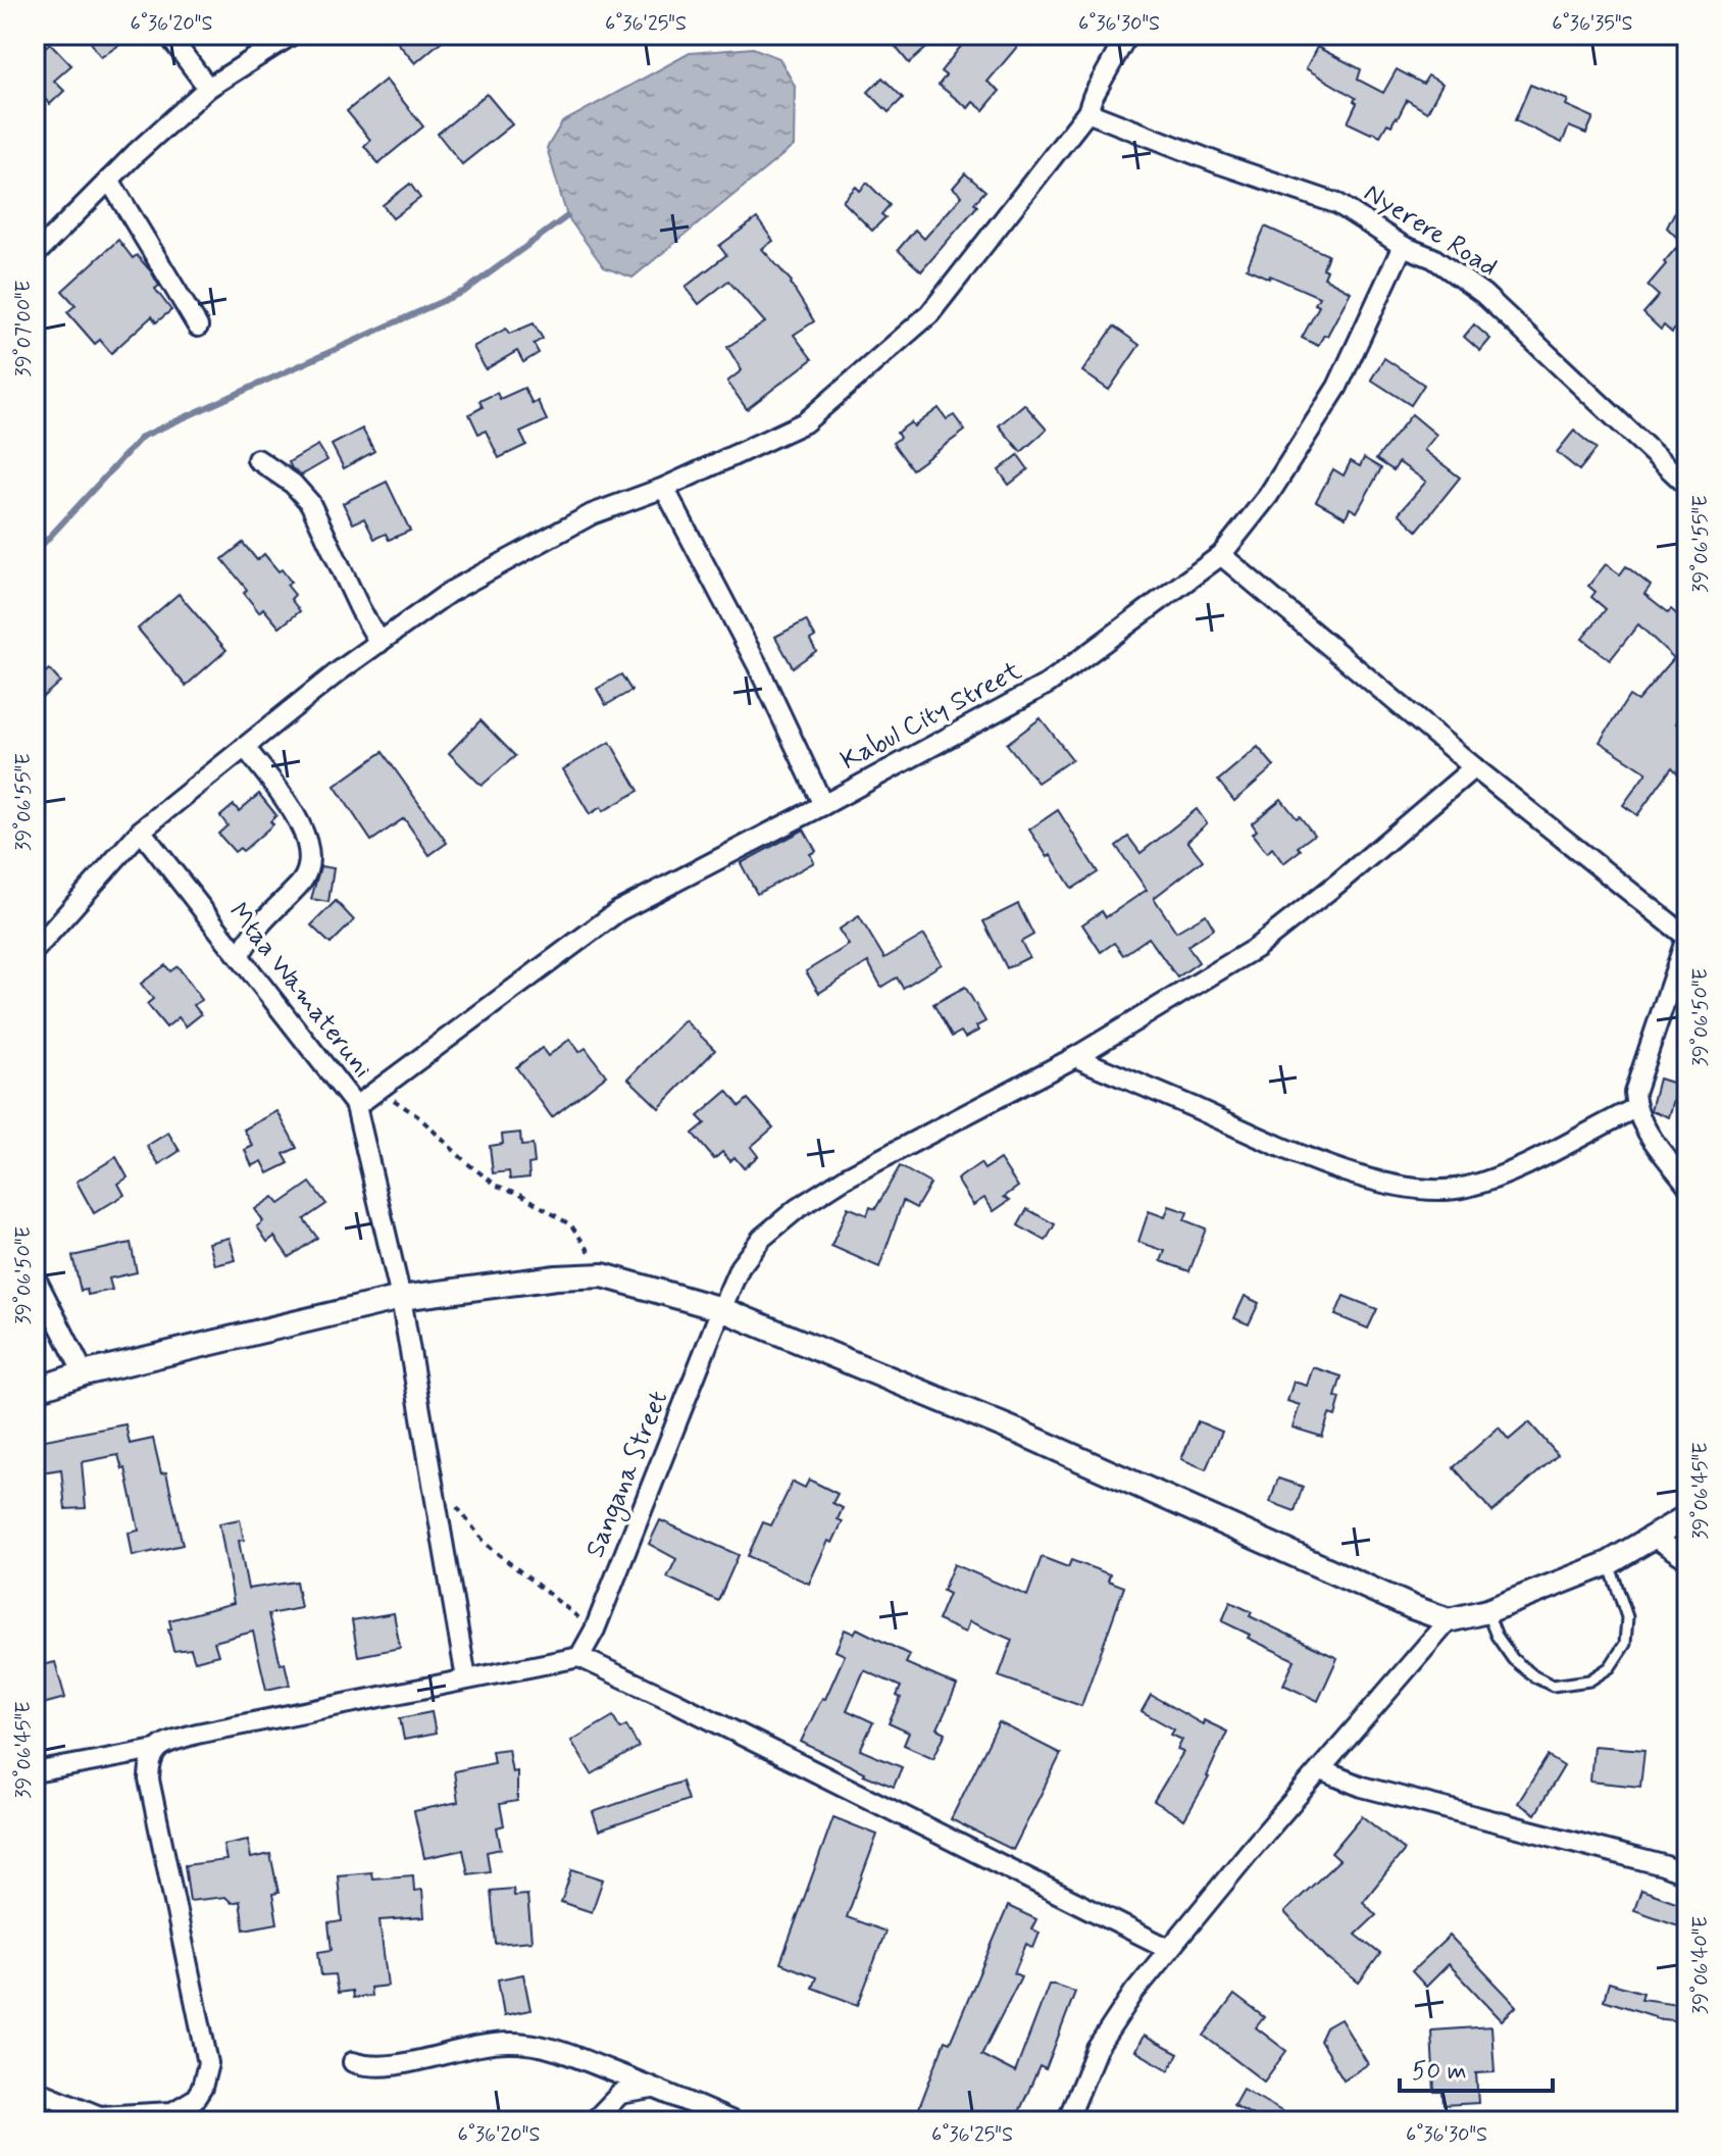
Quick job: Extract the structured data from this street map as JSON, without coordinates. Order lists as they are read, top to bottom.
{
  "streets": {
    "street": [
      "Nyerere Road",
      "Kabul City Street",
      "Mtaa Wamateruni",
      "Sangana Street"
    ]
  },
  "crossings": [
    ["Nyerere Road", "Kabul City Street"],
    ["Kabul City Street", "Mtaa Wamateruni"]
  ],
  "scale_bar": "50 m",
  "coordinates": [
    "6°36'20\"S",
    "6°36'25\"S",
    "6°36'30\"S",
    "6°36'35\"S",
    "39°07'00\"E",
    "39°06'55\"E",
    "39°06'50\"E",
    "39°06'45\"E",
    "39°06'40\"E"
  ]
}
